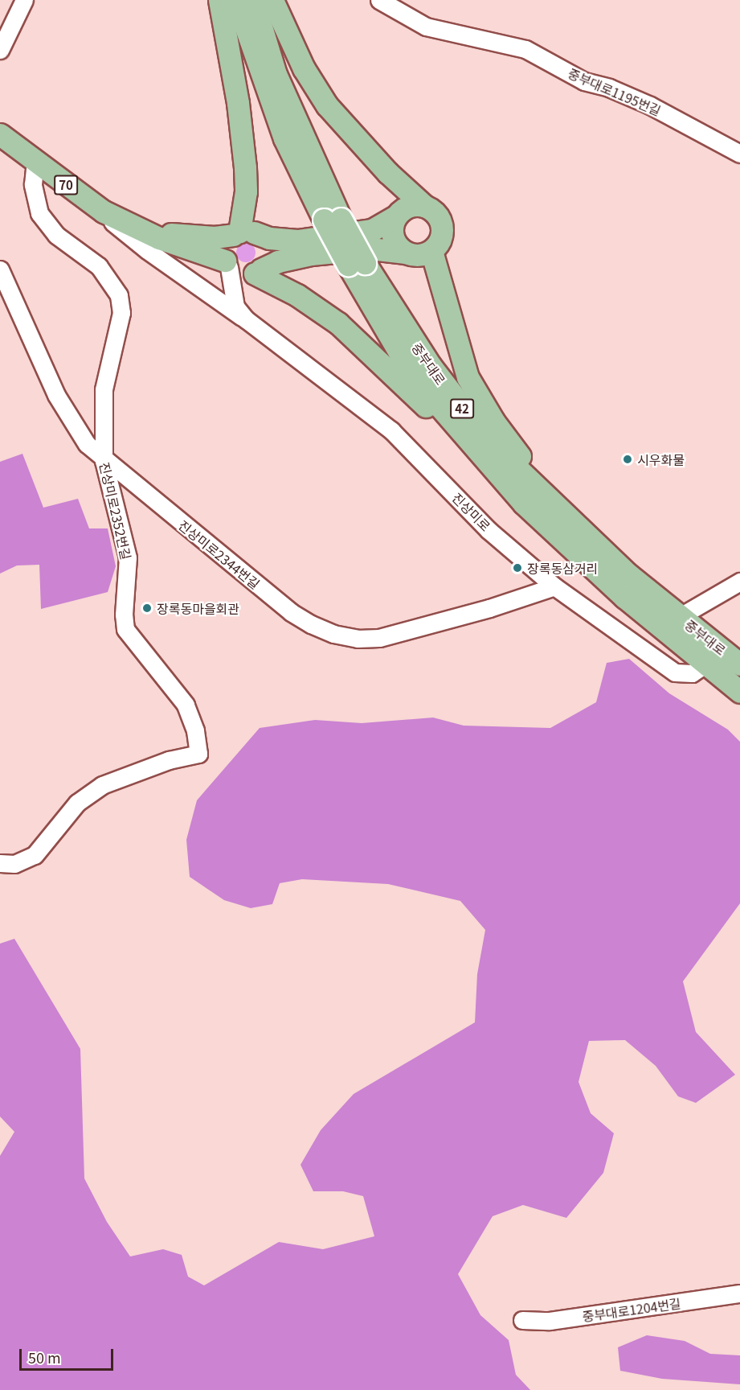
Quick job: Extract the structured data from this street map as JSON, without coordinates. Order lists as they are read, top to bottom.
{
  "streets": {
    "main road": ["70", "중부대로", "42"],
    "street": [
      "중부대로1195번길",
      "진상미로2352번길",
      "진상미로",
      "진상미로2344번길",
      "중부대로1204번길"
    ]
  },
  "crossings": [
    ["70", "진상미로2352번길"],
    ["70", "진상미로"],
    ["중부대로", "42"],
    ["중부대로", "진상미로"],
    ["진상미로2352번길", "진상미로2344번길"],
    ["진상미로", "진상미로2344번길"]
  ],
  "places": ["시우화물", "장록동삼거리", "장록동마을회관"],
  "scale_bar": "50 m"
}
